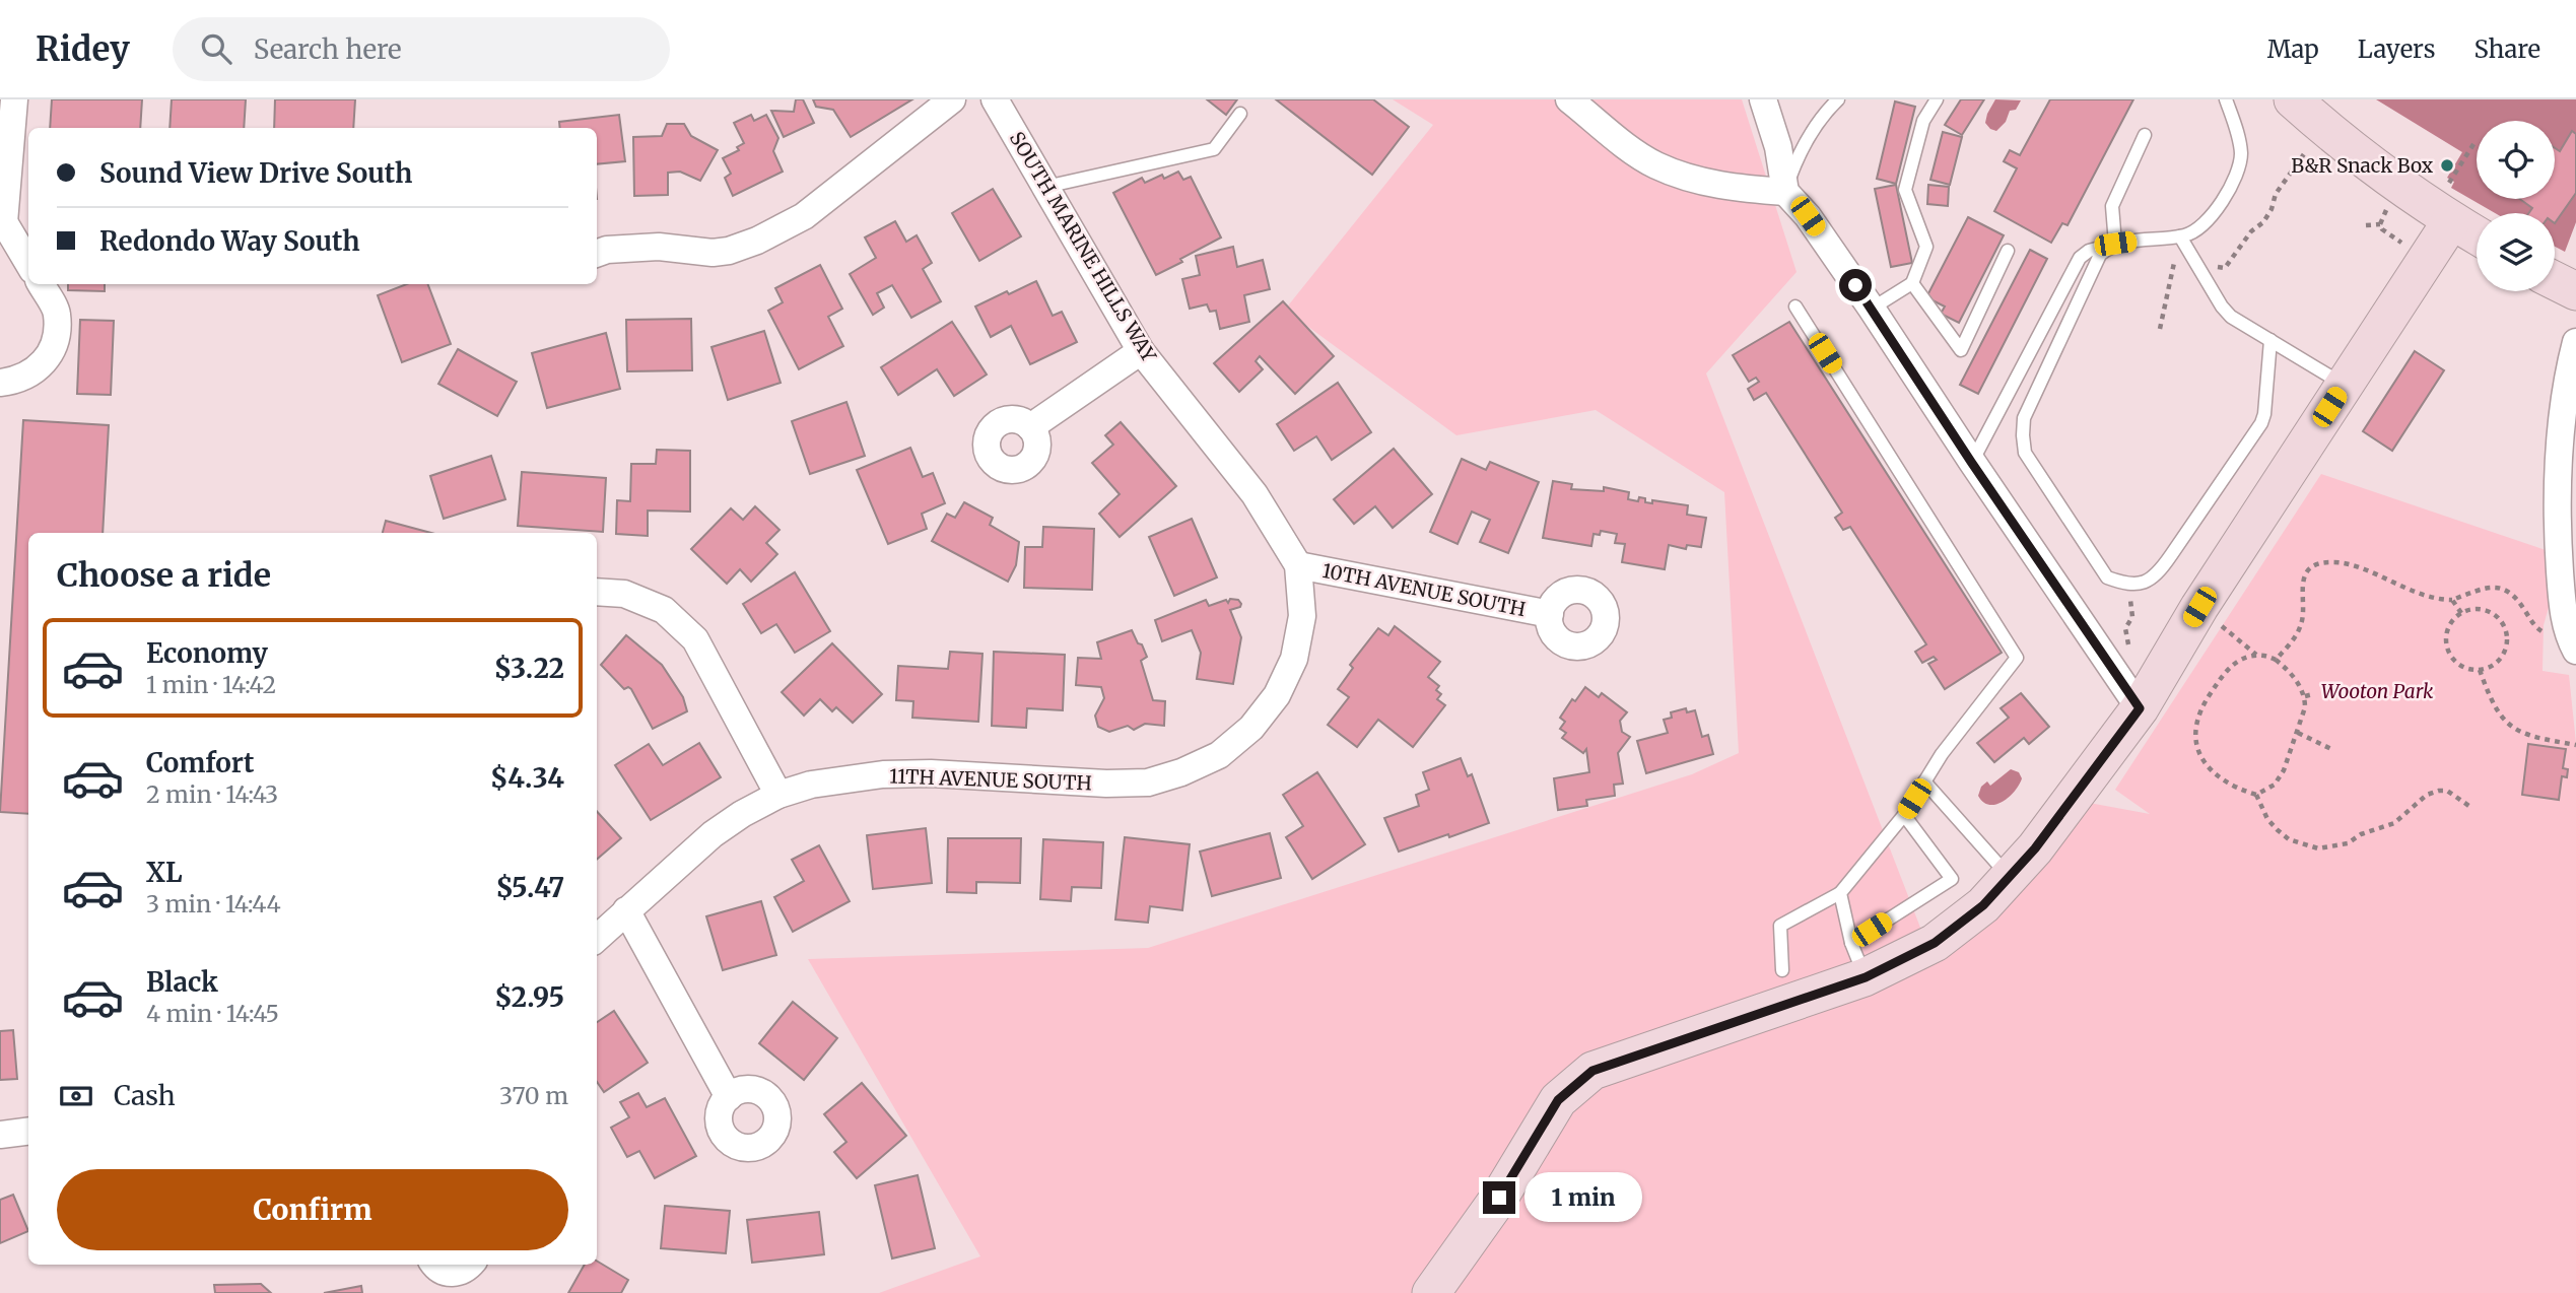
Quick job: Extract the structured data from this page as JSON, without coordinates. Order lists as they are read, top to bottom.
{
  "streets": {
    "street": ["SOUTH MARINE HILLS WAY", "10TH AVENUE SOUTH", "11TH AVENUE SOUTH"]
  },
  "crossings": [
    ["SOUTH MARINE HILLS WAY", "10TH AVENUE SOUTH"],
    ["SOUTH MARINE HILLS WAY", "11TH AVENUE SOUTH"],
    ["10TH AVENUE SOUTH", "11TH AVENUE SOUTH"]
  ],
  "parks": ["Wooton Park"],
  "places": ["B&R Snack Box"],
  "page": {
    "header": "Ridey",
    "search": "Search here",
    "nav": ["Map", "Layers", "Share"],
    "banner": ["Sound View Drive South", "Redondo Way South"],
    "heading": "Choose a ride",
    "list": [
      {
        "name": "Economy",
        "note": "1 min · 14:42",
        "value": "$3.22"
      },
      {
        "name": "Comfort",
        "note": "2 min · 14:43",
        "value": "$4.34"
      },
      {
        "name": "XL",
        "note": "3 min · 14:44",
        "value": "$5.47"
      },
      {
        "name": "Black",
        "note": "4 min · 14:45",
        "value": "$2.95"
      }
    ],
    "pay": ["Cash", "370 m"],
    "buttons": "Confirm",
    "bubble": "1 min"
  }
}
